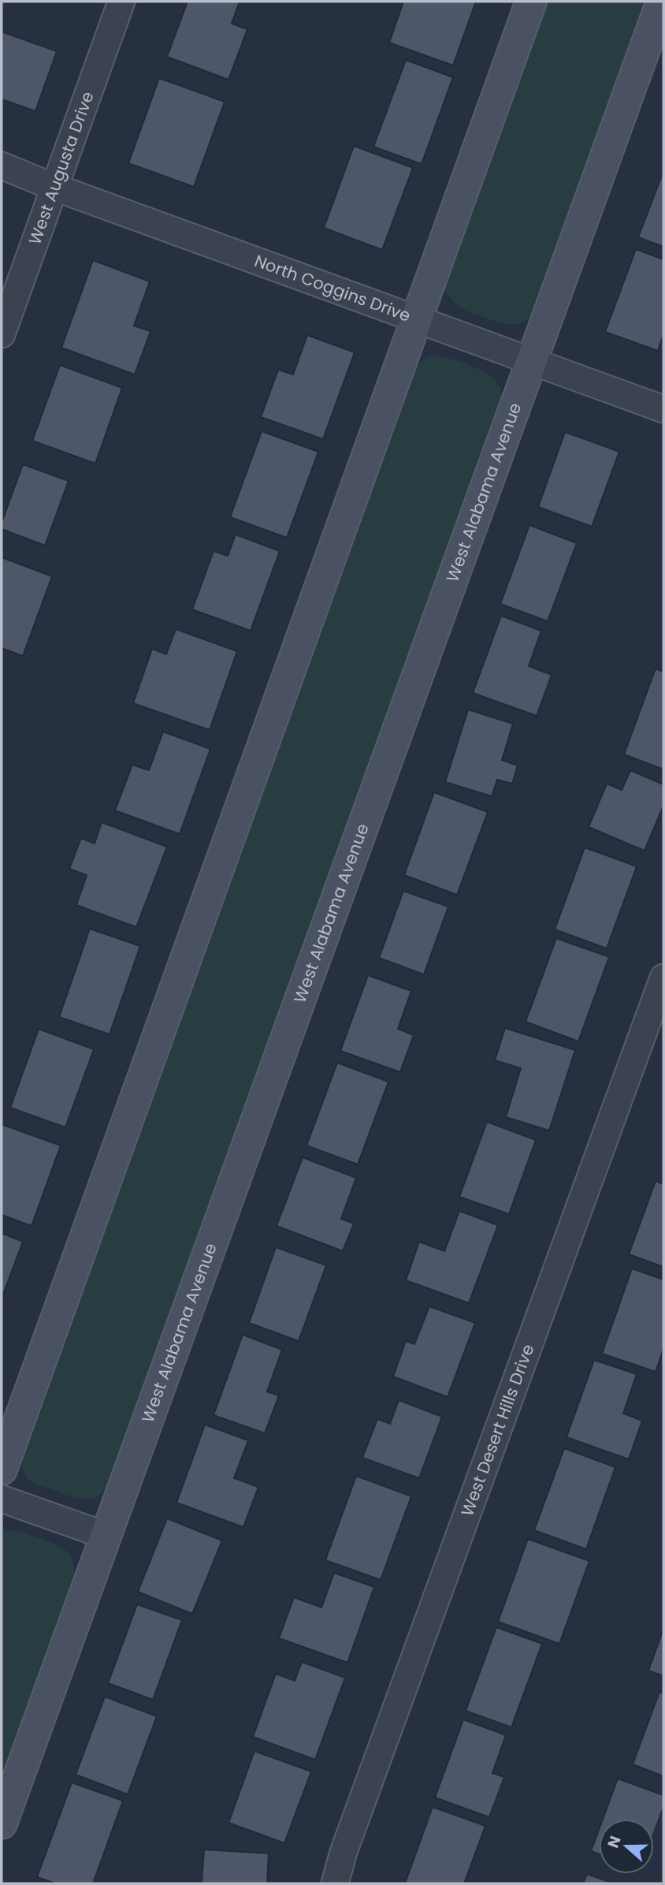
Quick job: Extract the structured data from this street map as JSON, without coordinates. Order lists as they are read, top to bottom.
{
  "streets": {
    "street": [
      "West Augusta Drive",
      "North Coggins Drive",
      "West Alabama Avenue",
      "West Desert Hills Drive"
    ]
  },
  "crossings": [
    ["West Augusta Drive", "North Coggins Drive"],
    ["North Coggins Drive", "West Alabama Avenue"]
  ],
  "north": "left"
}
